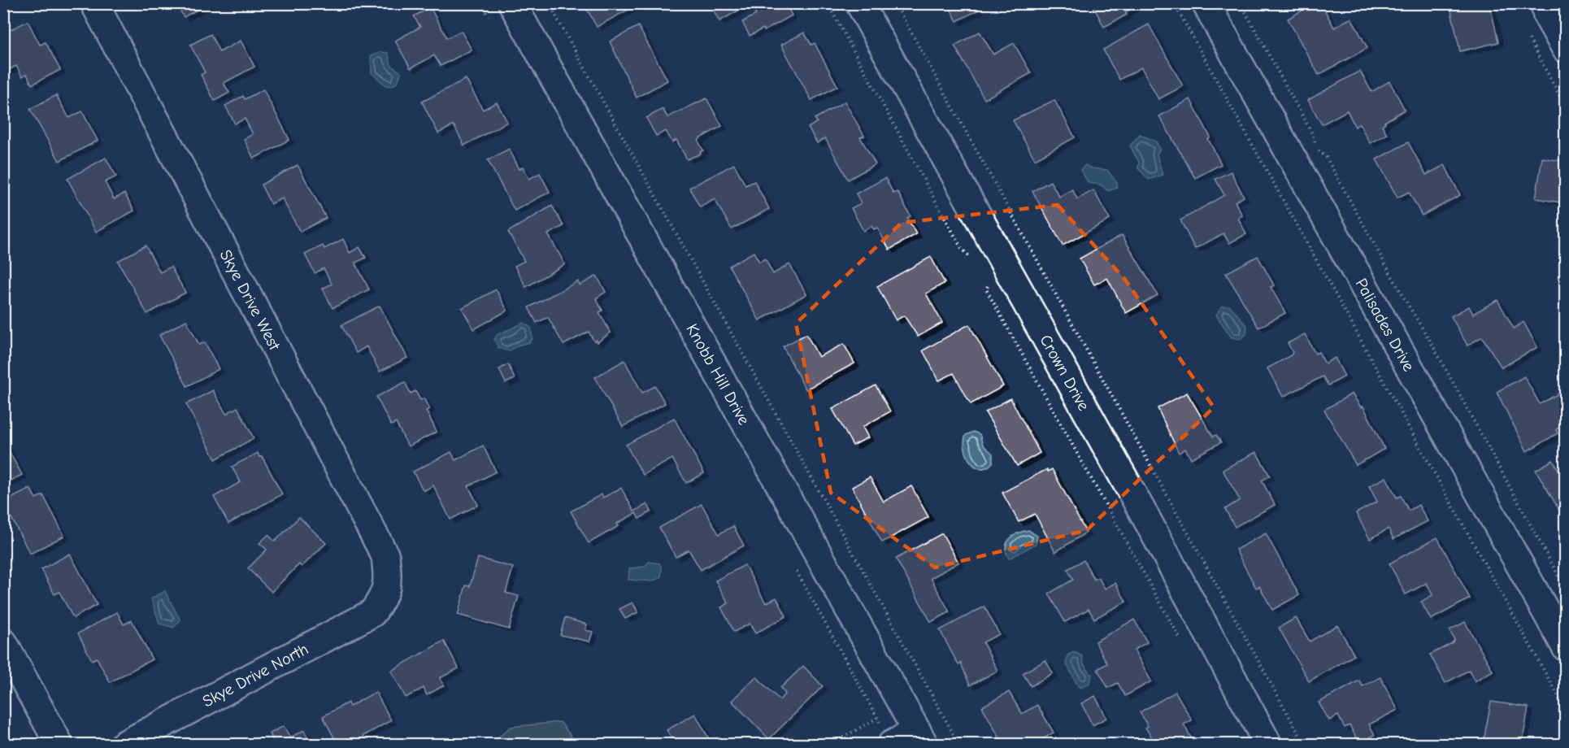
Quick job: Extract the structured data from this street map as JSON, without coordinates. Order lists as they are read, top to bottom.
{
  "streets": {
    "street": [
      "Skye Drive West",
      "Palisades Drive",
      "Crown Drive",
      "Knobb Hill Drive",
      "Skye Drive North"
    ]
  },
  "crossings": [
    ["Skye Drive West", "Skye Drive North"]
  ]
}
